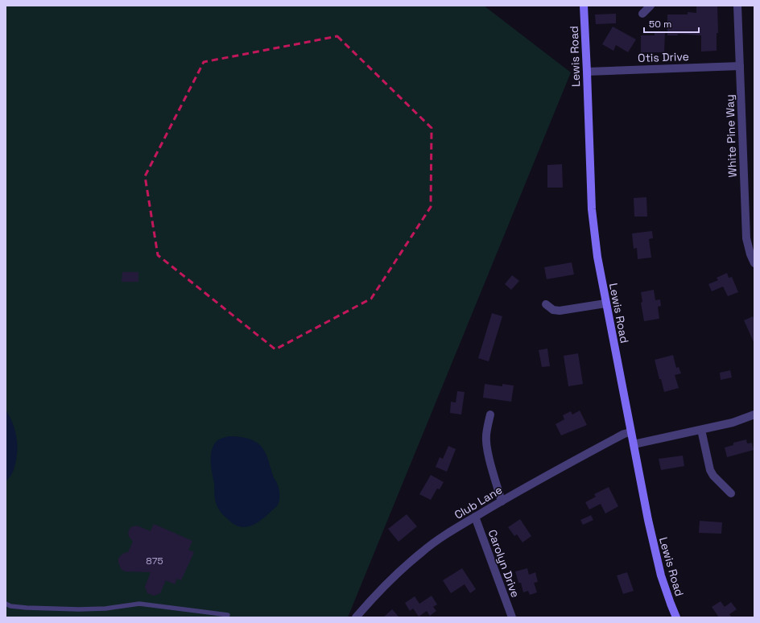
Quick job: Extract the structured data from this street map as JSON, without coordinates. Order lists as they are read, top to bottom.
{
  "streets": {
    "street": [
      "Lewis Road",
      "Otis Drive",
      "White Pine Way",
      "Club Lane",
      "Carolyn Drive"
    ]
  },
  "crossings": [
    ["Lewis Road", "Otis Drive"],
    ["Lewis Road", "Club Lane"],
    ["Otis Drive", "White Pine Way"],
    ["Club Lane", "Carolyn Drive"]
  ],
  "house_numbers": ["875"],
  "scale_bar": "50 m"
}
